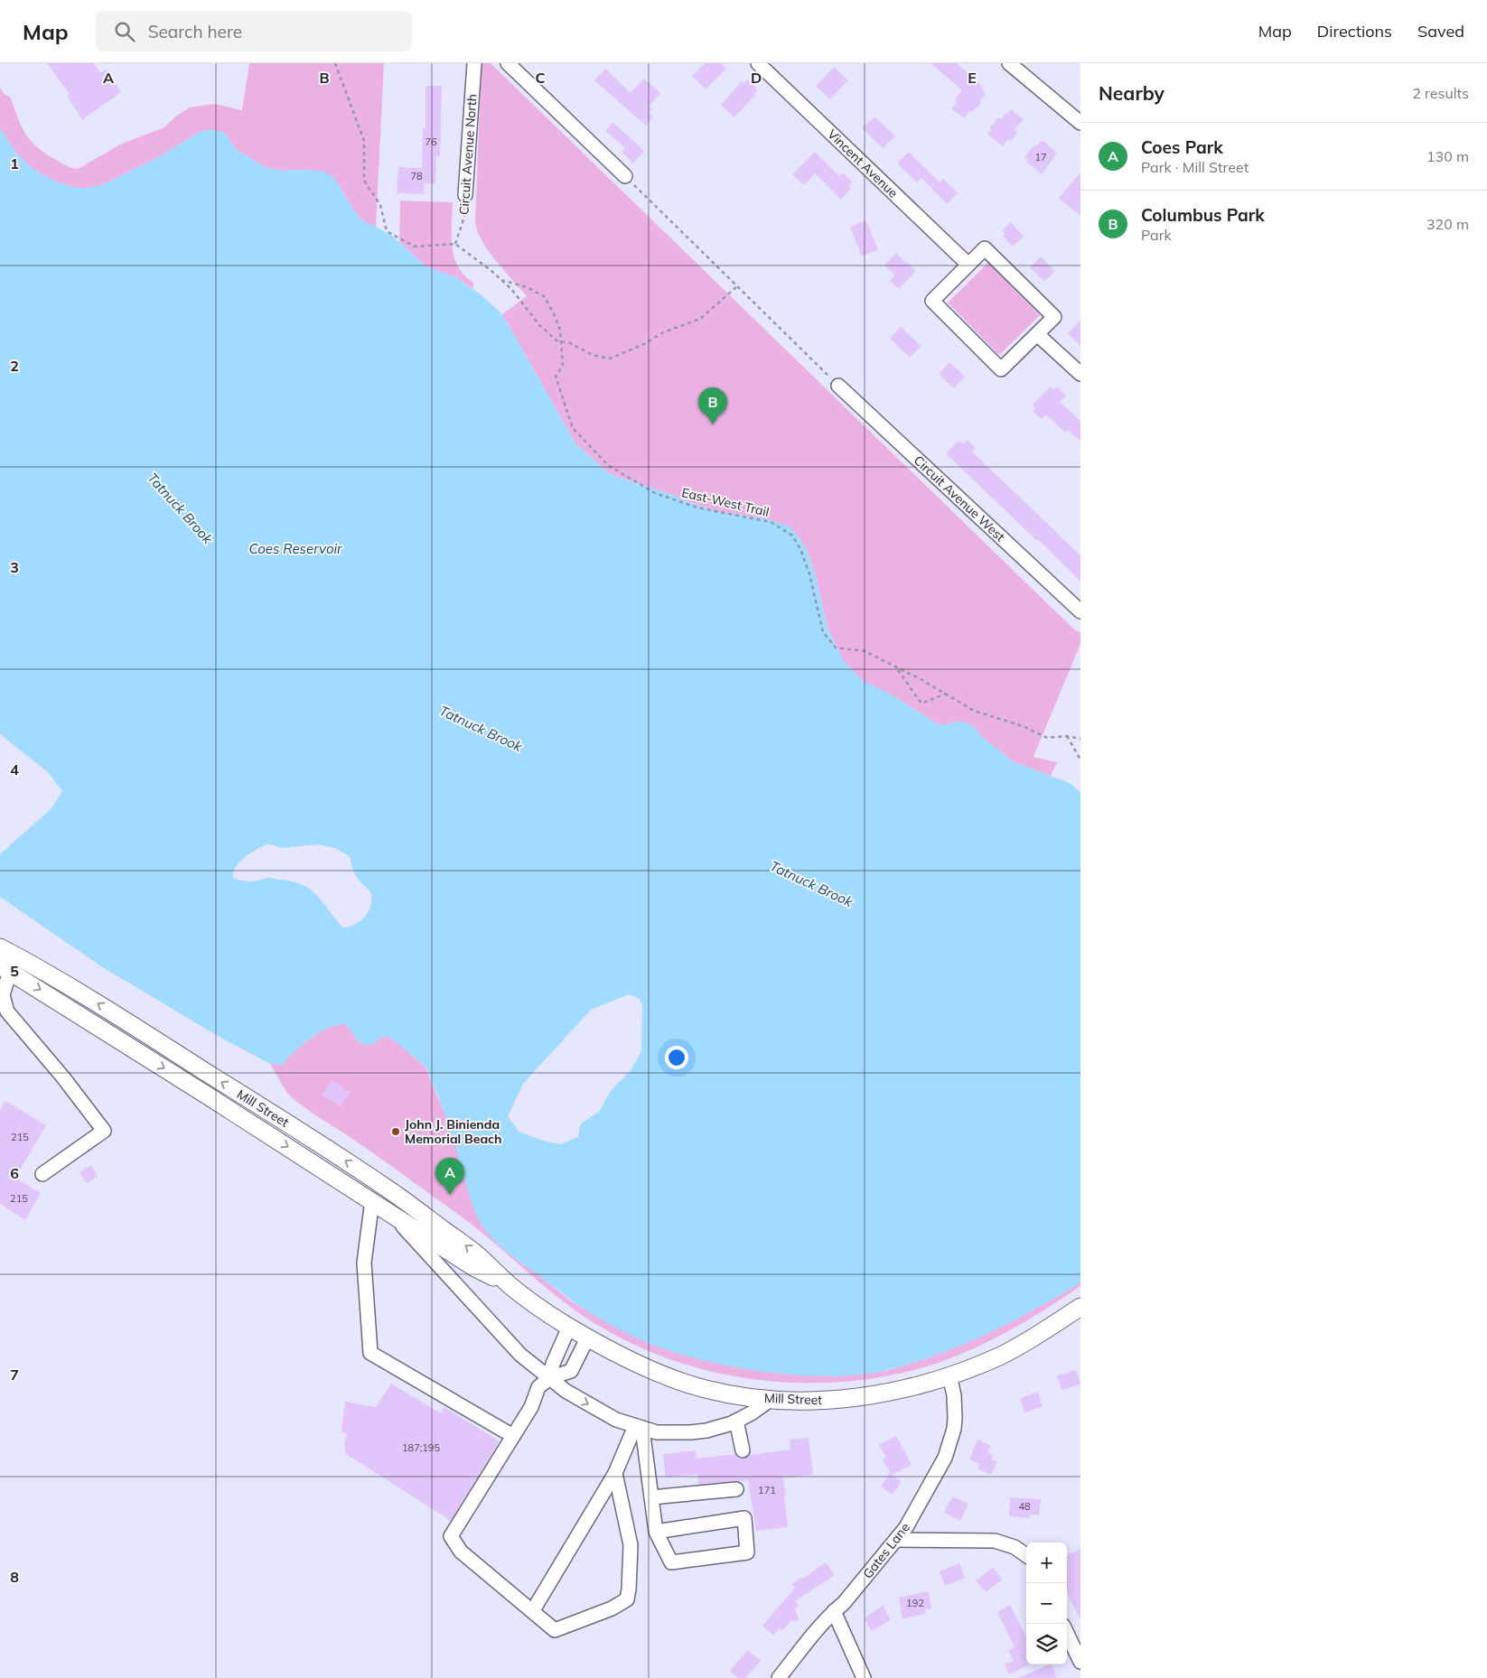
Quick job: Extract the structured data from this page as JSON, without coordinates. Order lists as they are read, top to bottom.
{
  "streets": {
    "main road": ["Mill Street"],
    "street": [
      "Circuit Avenue North",
      "Vincent Avenue",
      "Circuit Avenue West",
      "Gates Lane"
    ],
    "path": ["East-West Trail"]
  },
  "crossings": [
    ["Mill Street", "Gates Lane"]
  ],
  "water": ["Tatnuck Brook", "Coes Reservoir"],
  "places": ["John J. Binienda Memorial Beach"],
  "house_numbers": [
    "76",
    "17",
    "78",
    "215",
    "215",
    "187;195",
    "171",
    "48",
    "192"
  ],
  "page": {
    "header": "Map",
    "search": "Search here",
    "nav": ["Map", "Directions", "Saved"],
    "heading": ["Nearby", "2 results"],
    "list": [
      {
        "mark": "A",
        "name": "Coes Park",
        "note": "Park · Mill Street",
        "value": "130 m"
      },
      {
        "mark": "B",
        "name": "Columbus Park",
        "note": "Park",
        "value": "320 m"
      }
    ],
    "pins": ["B", "A"],
    "map_buttons": ["+", "−"]
  },
  "grid": {
    "columns": [
      "A",
      "B",
      "C",
      "D",
      "E"
    ],
    "rows": [
      "1",
      "2",
      "3",
      "4",
      "5",
      "6",
      "7",
      "8"
    ]
  }
}
